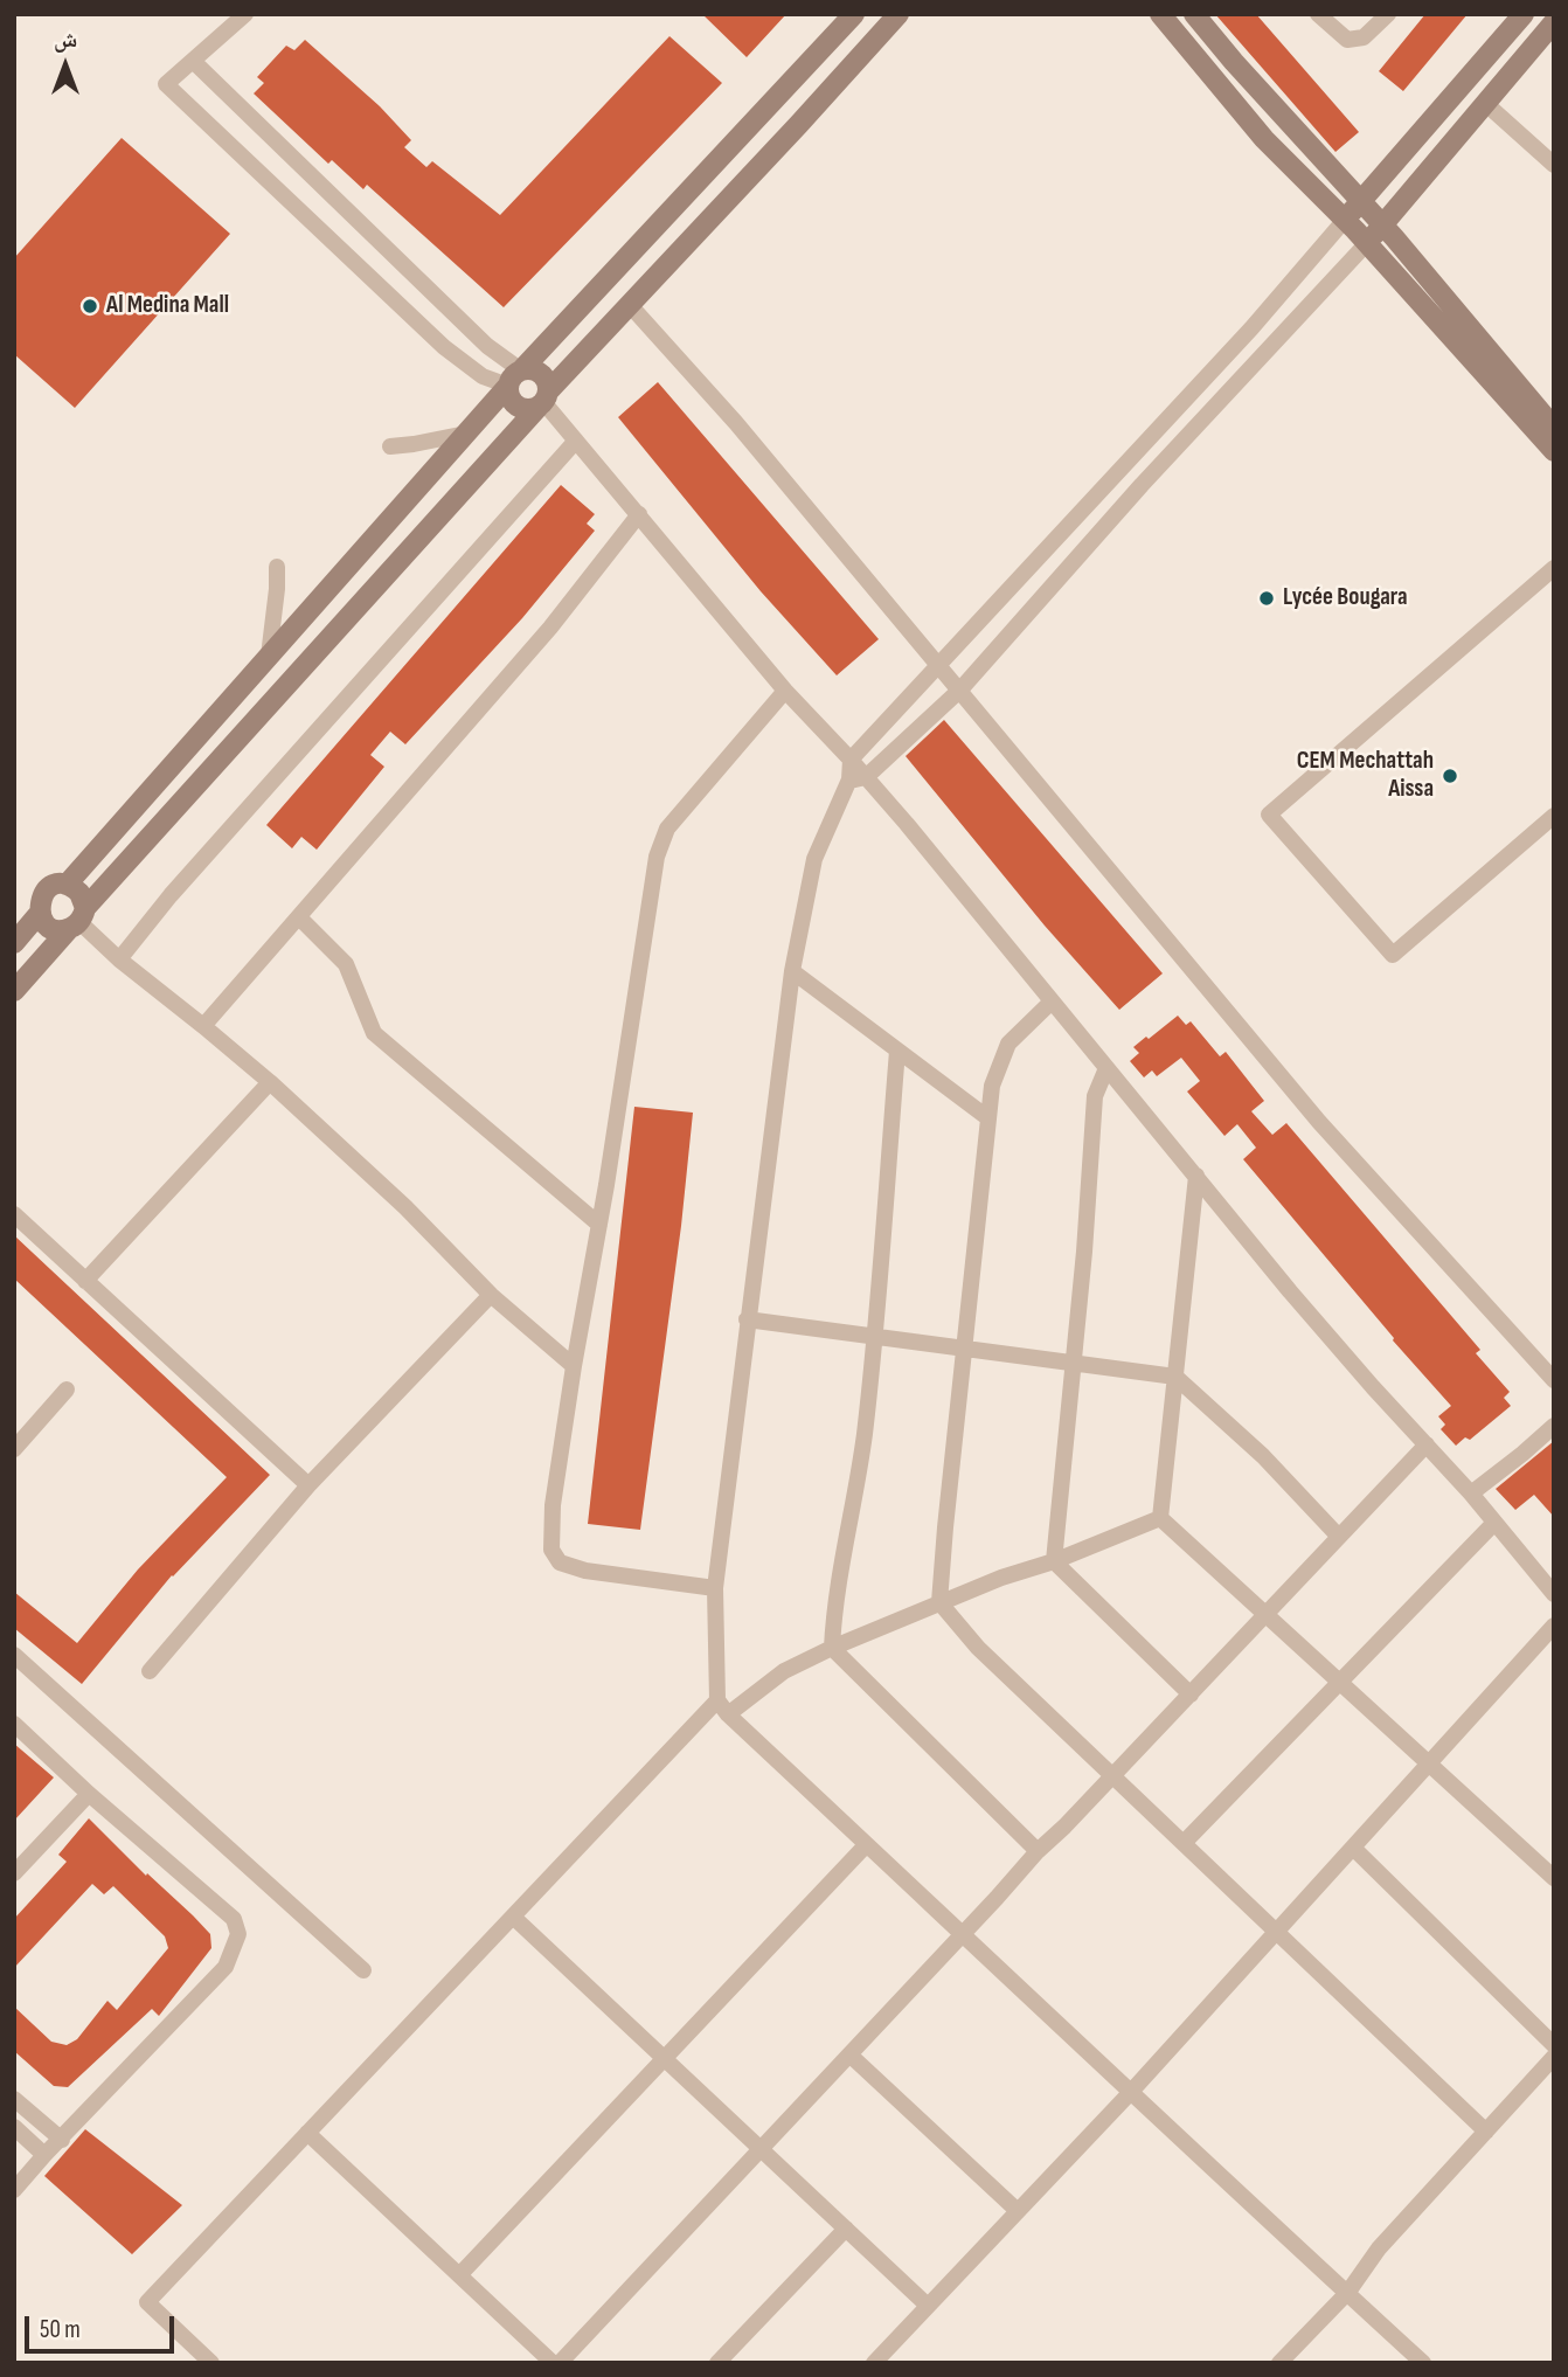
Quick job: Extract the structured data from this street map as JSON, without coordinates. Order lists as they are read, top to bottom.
{
  "places": ["Al Medina Mall", "Lycée Bougara", "CEM Mechattah Aissa"],
  "scale_bar": "50 m",
  "north": "top"
}
